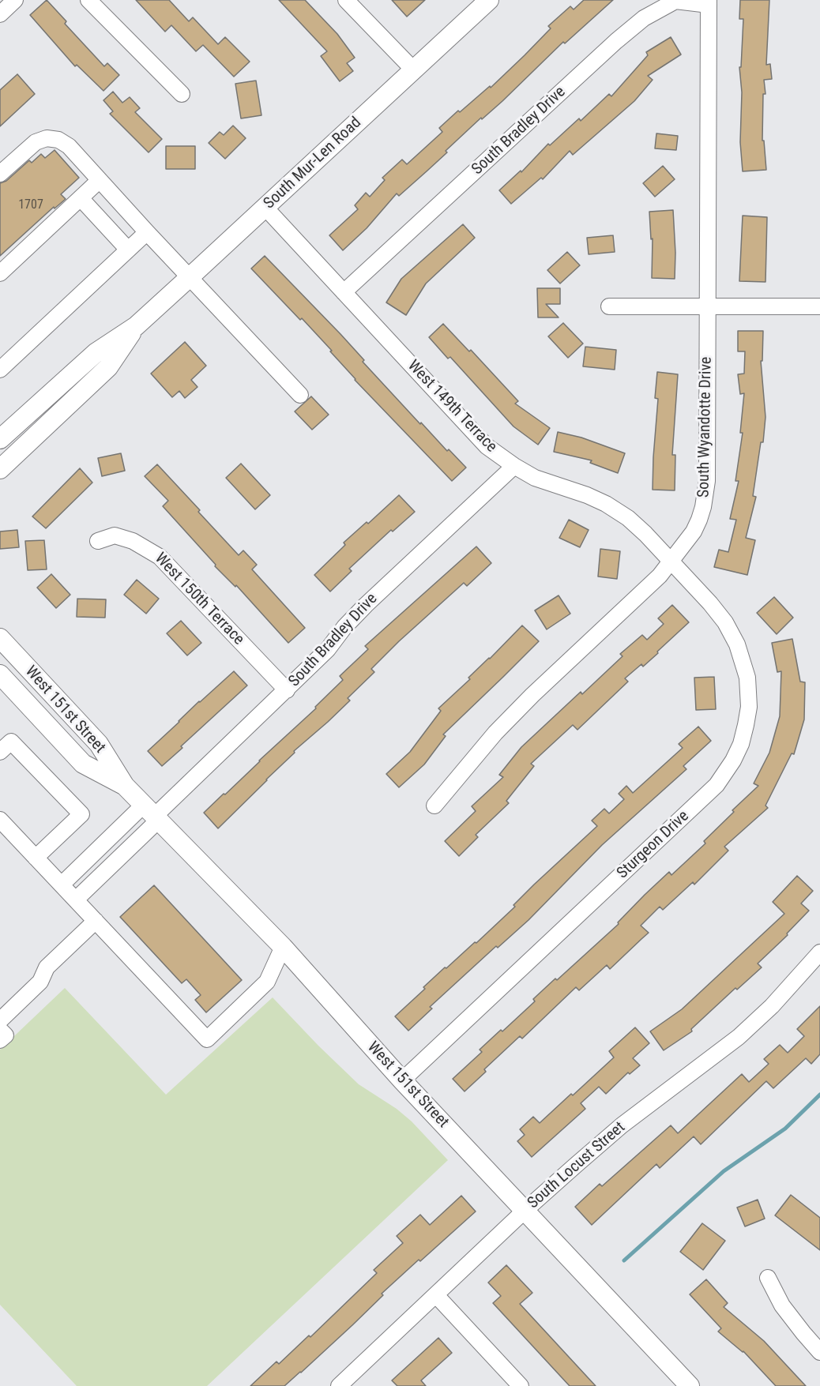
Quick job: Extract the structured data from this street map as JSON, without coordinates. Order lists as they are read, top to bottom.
{
  "streets": {
    "main road": ["South Mur-Len Road", "West 151st Street"],
    "street": [
      "South Bradley Drive",
      "West 149th Terrace",
      "South Wyandotte Drive",
      "West 150th Terrace",
      "Sturgeon Drive",
      "South Locust Street"
    ]
  },
  "crossings": [
    ["South Bradley Drive", "West 149th Terrace"],
    ["South Bradley Drive", "South Wyandotte Drive"],
    ["South Bradley Drive", "West 150th Terrace"],
    ["South Bradley Drive", "West 151st Street"],
    ["South Mur-Len Road", "West 149th Terrace"],
    ["West 149th Terrace", "South Wyandotte Drive"],
    ["West 149th Terrace", "Sturgeon Drive"],
    ["South Wyandotte Drive", "Sturgeon Drive"],
    ["West 151st Street", "Sturgeon Drive"],
    ["West 151st Street", "South Locust Street"]
  ],
  "house_numbers": ["1707"]
}
